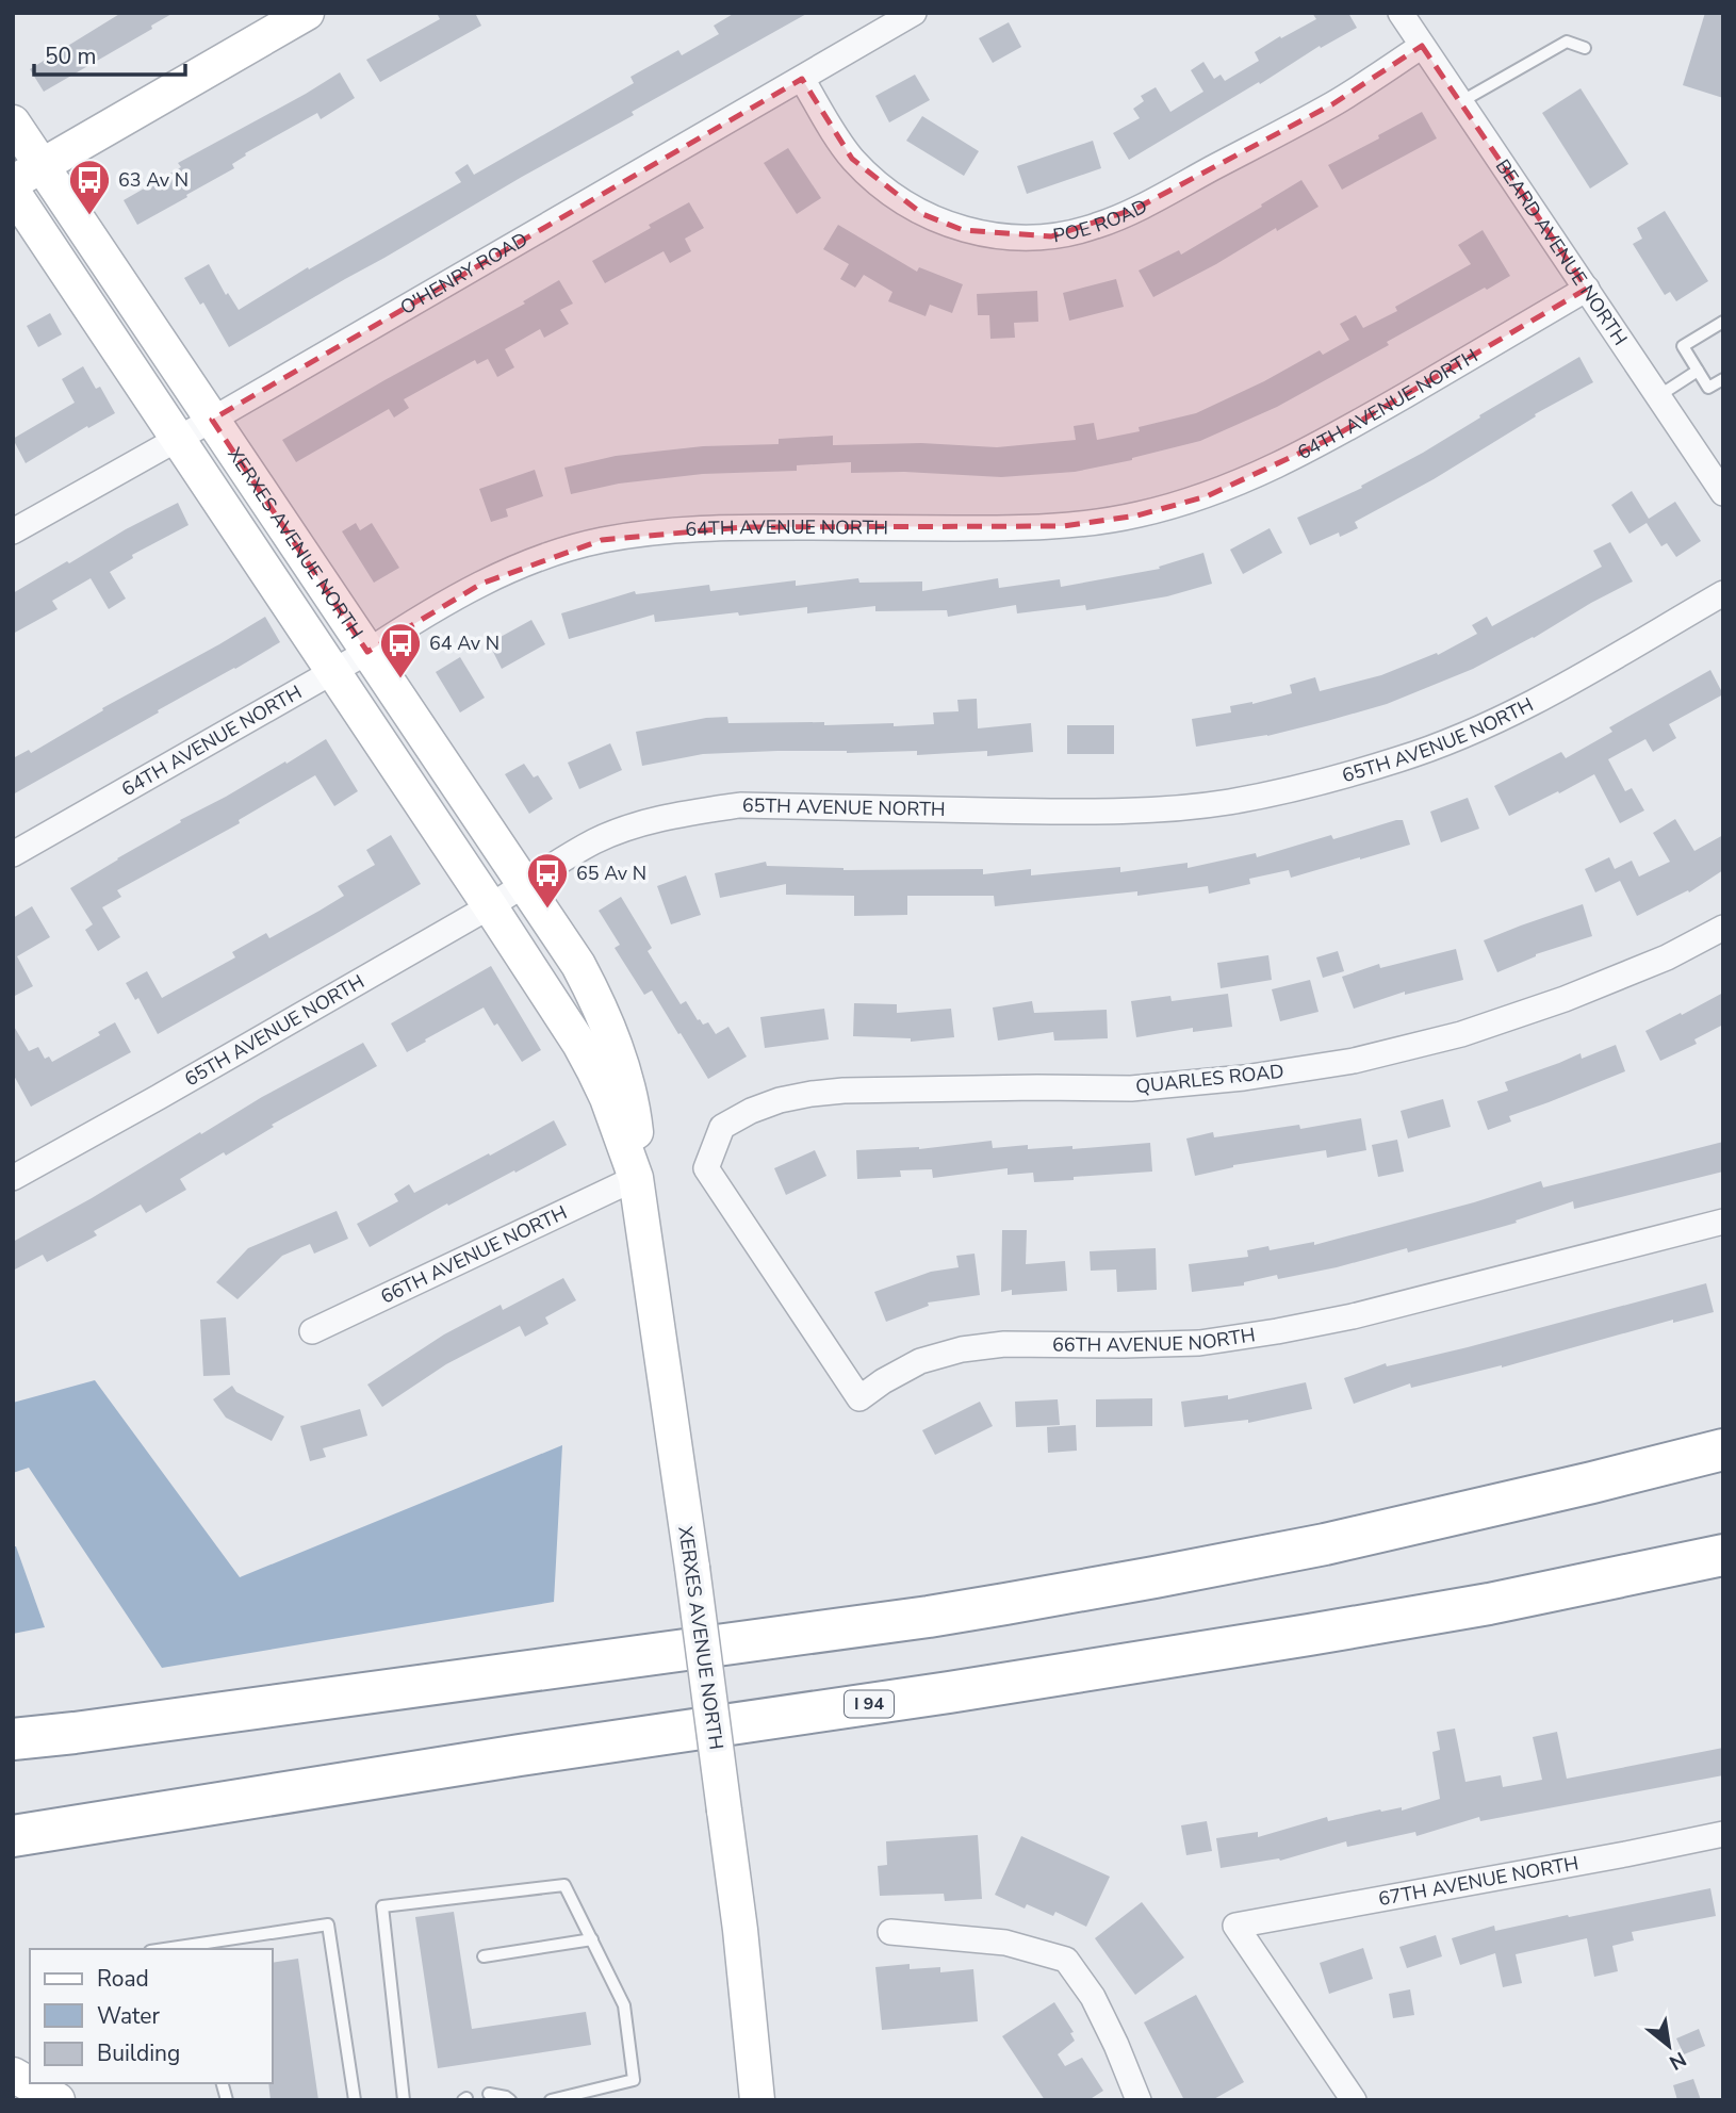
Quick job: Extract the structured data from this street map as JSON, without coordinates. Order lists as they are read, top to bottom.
{
  "streets": {
    "highway": ["I 94"],
    "street": [
      "POE ROAD",
      "BEARD AVENUE NORTH",
      "O'HENRY ROAD",
      "64TH AVENUE NORTH",
      "XERXES AVENUE NORTH",
      "65TH AVENUE NORTH",
      "QUARLES ROAD",
      "66TH AVENUE NORTH",
      "67TH AVENUE NORTH"
    ]
  },
  "crossings": [
    ["POE ROAD", "BEARD AVENUE NORTH"],
    ["POE ROAD", "O'HENRY ROAD"],
    ["BEARD AVENUE NORTH", "64TH AVENUE NORTH"],
    ["O'HENRY ROAD", "XERXES AVENUE NORTH"],
    ["64TH AVENUE NORTH", "XERXES AVENUE NORTH"],
    ["XERXES AVENUE NORTH", "65TH AVENUE NORTH"],
    ["XERXES AVENUE NORTH", "66TH AVENUE NORTH"],
    ["QUARLES ROAD", "66TH AVENUE NORTH"]
  ],
  "places": {
    "bus stop": ["63 Av N", "64 Av N", "65 Av N"]
  },
  "legend": ["Road", "Water", "Building"],
  "scale_bar": "50 m",
  "north": "bottom right"
}
